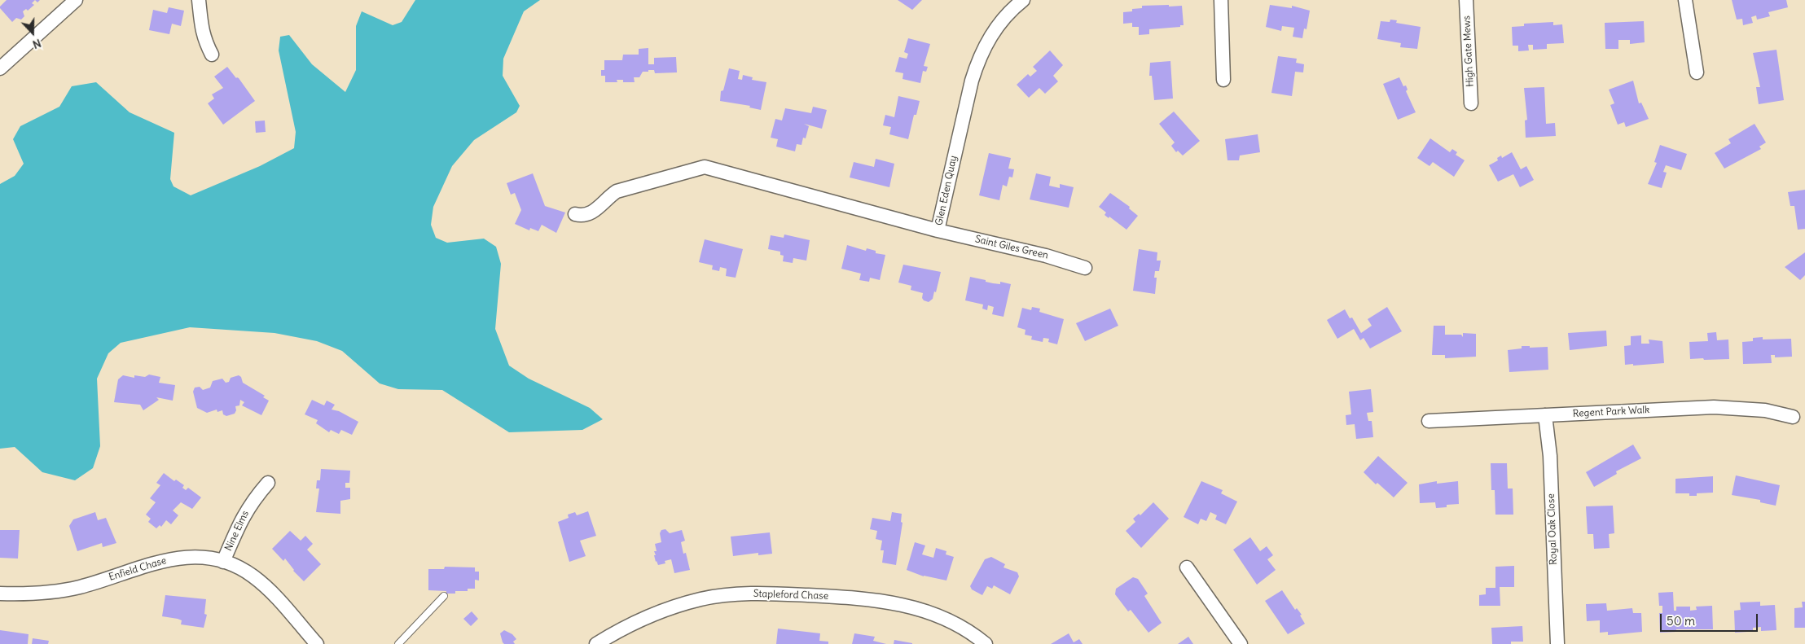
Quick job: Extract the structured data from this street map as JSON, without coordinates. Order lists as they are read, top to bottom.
{
  "streets": {
    "street": [
      "High Gate Mews",
      "Glen Eden Quay",
      "Saint Giles Green",
      "Regent Park Walk",
      "Royal Oak Close",
      "Nine Elms",
      "Enfield Chase",
      "Stapleford Chase"
    ]
  },
  "crossings": [
    ["Glen Eden Quay", "Saint Giles Green"],
    ["Regent Park Walk", "Royal Oak Close"],
    ["Nine Elms", "Enfield Chase"]
  ],
  "scale_bar": "50 m",
  "north": "bottom"
}
